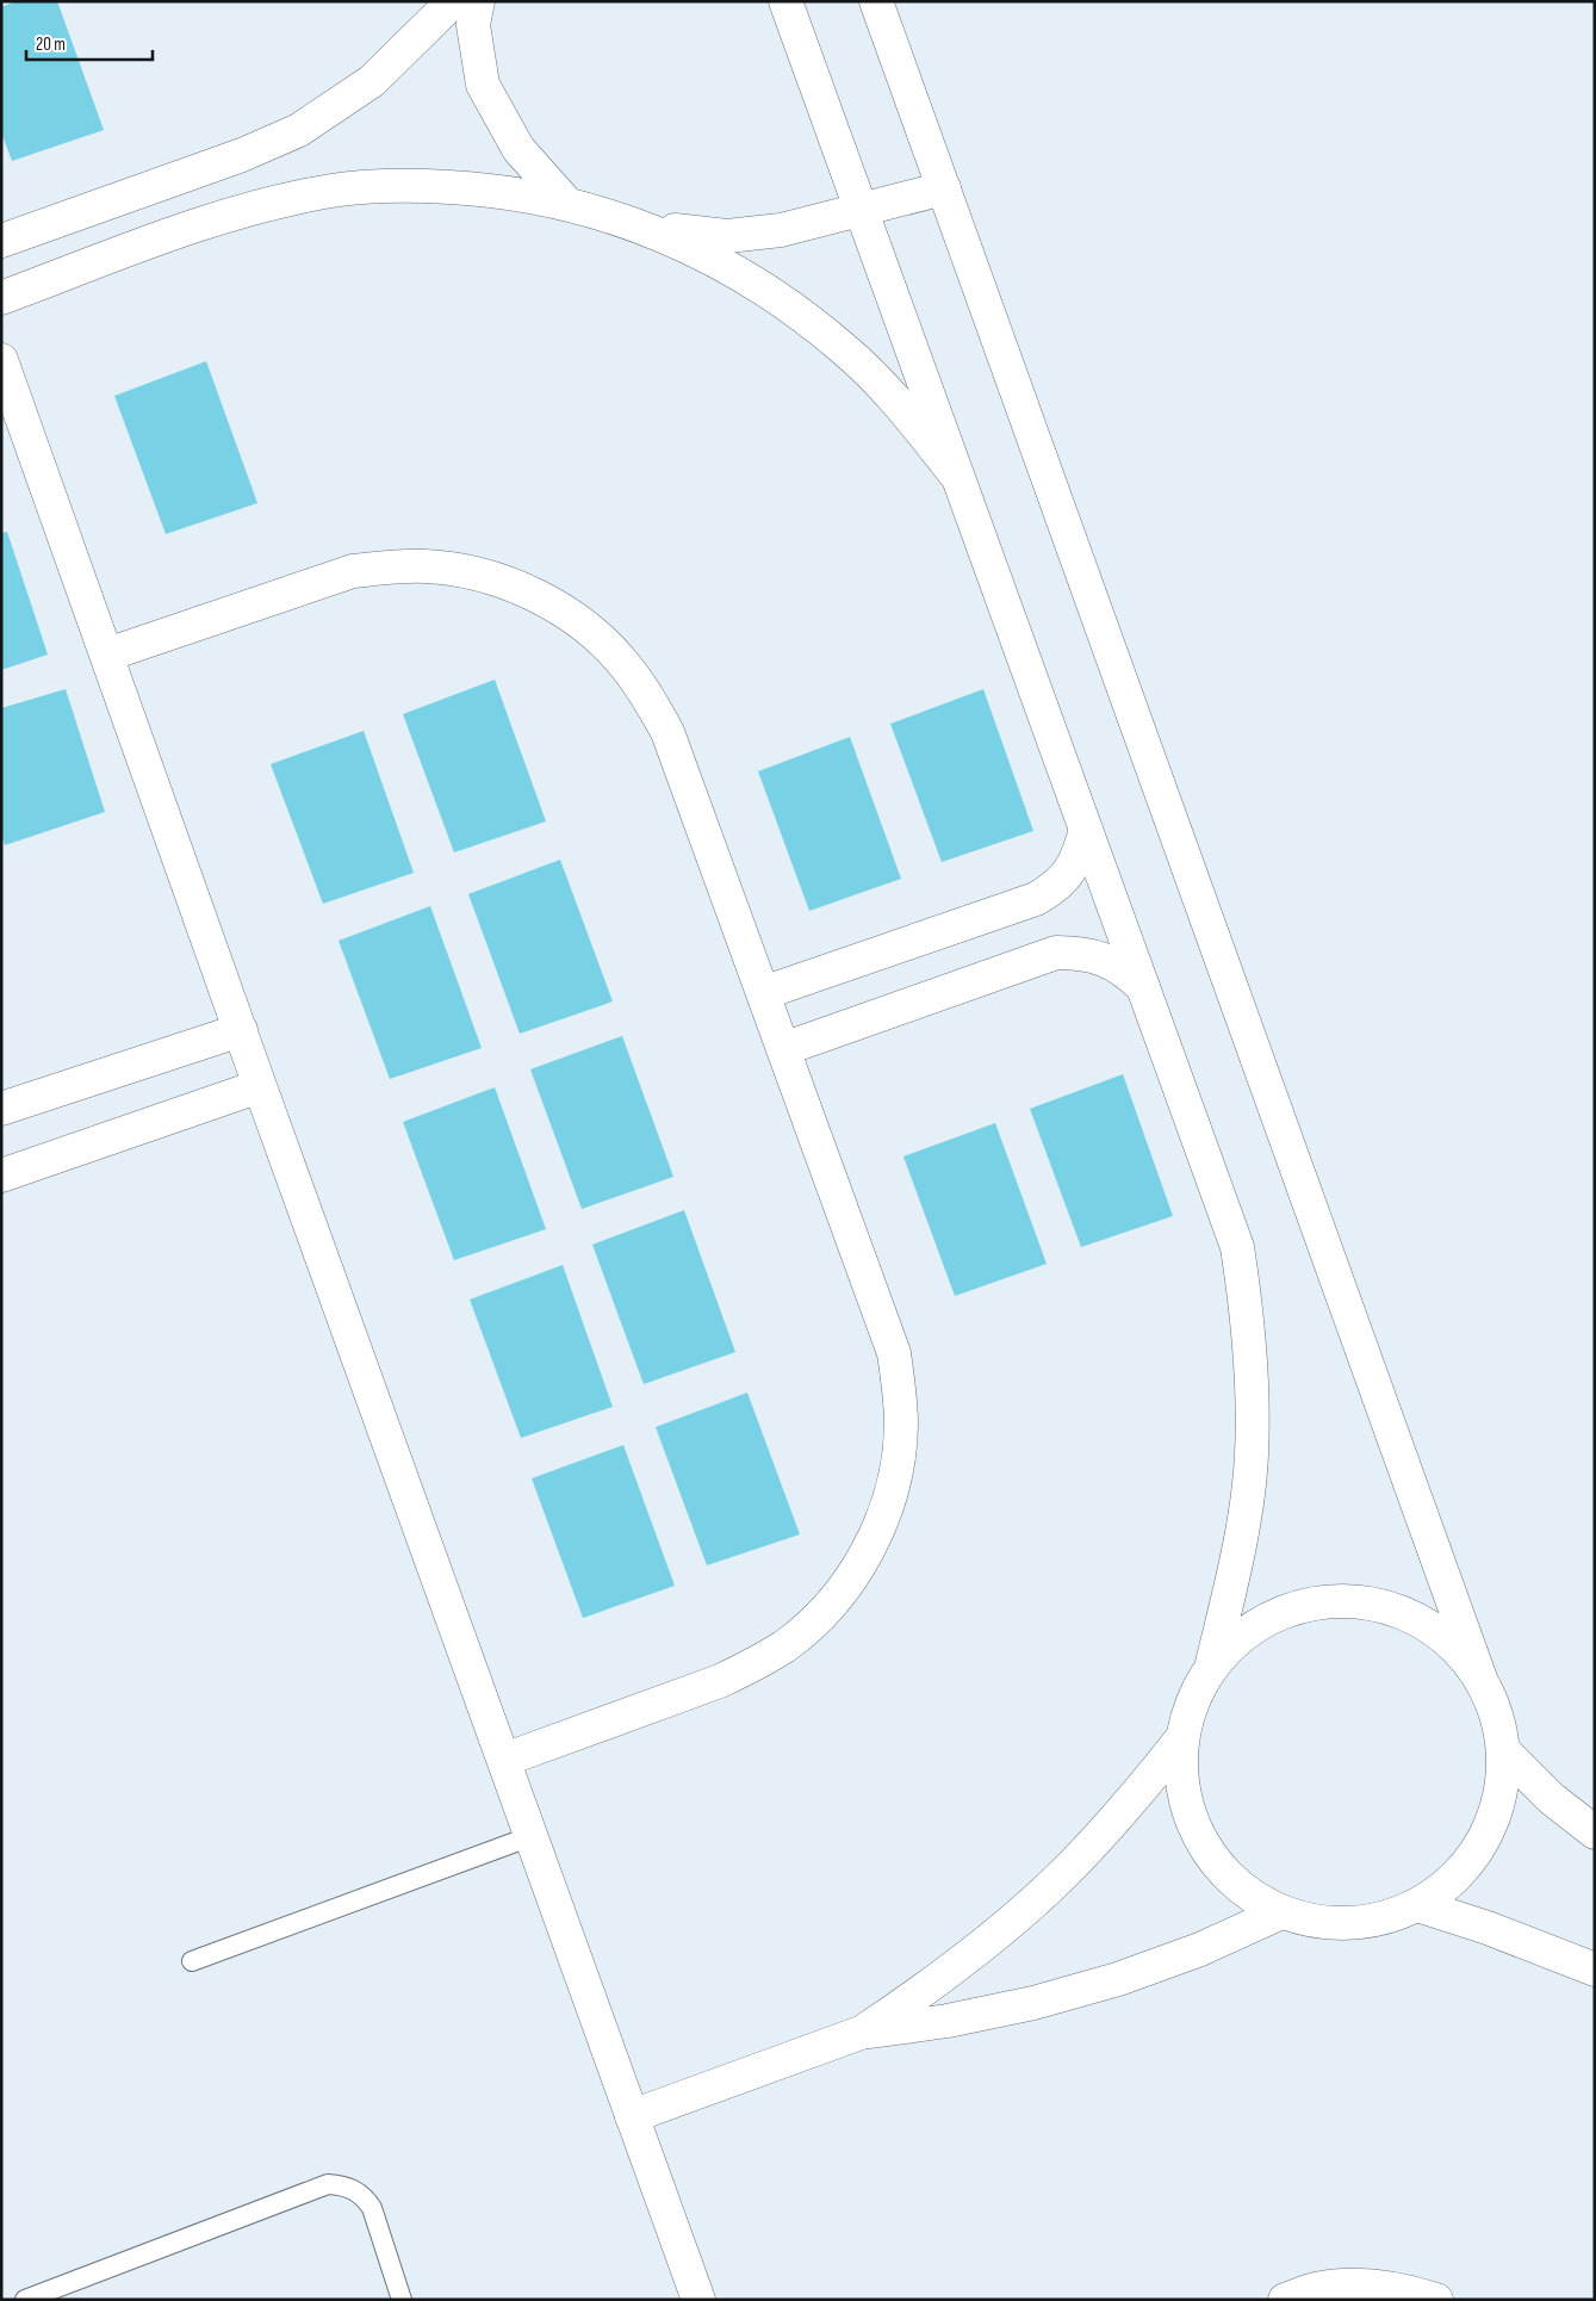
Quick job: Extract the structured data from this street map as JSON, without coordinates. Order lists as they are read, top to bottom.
{
  "scale_bar": "20 m"
}
